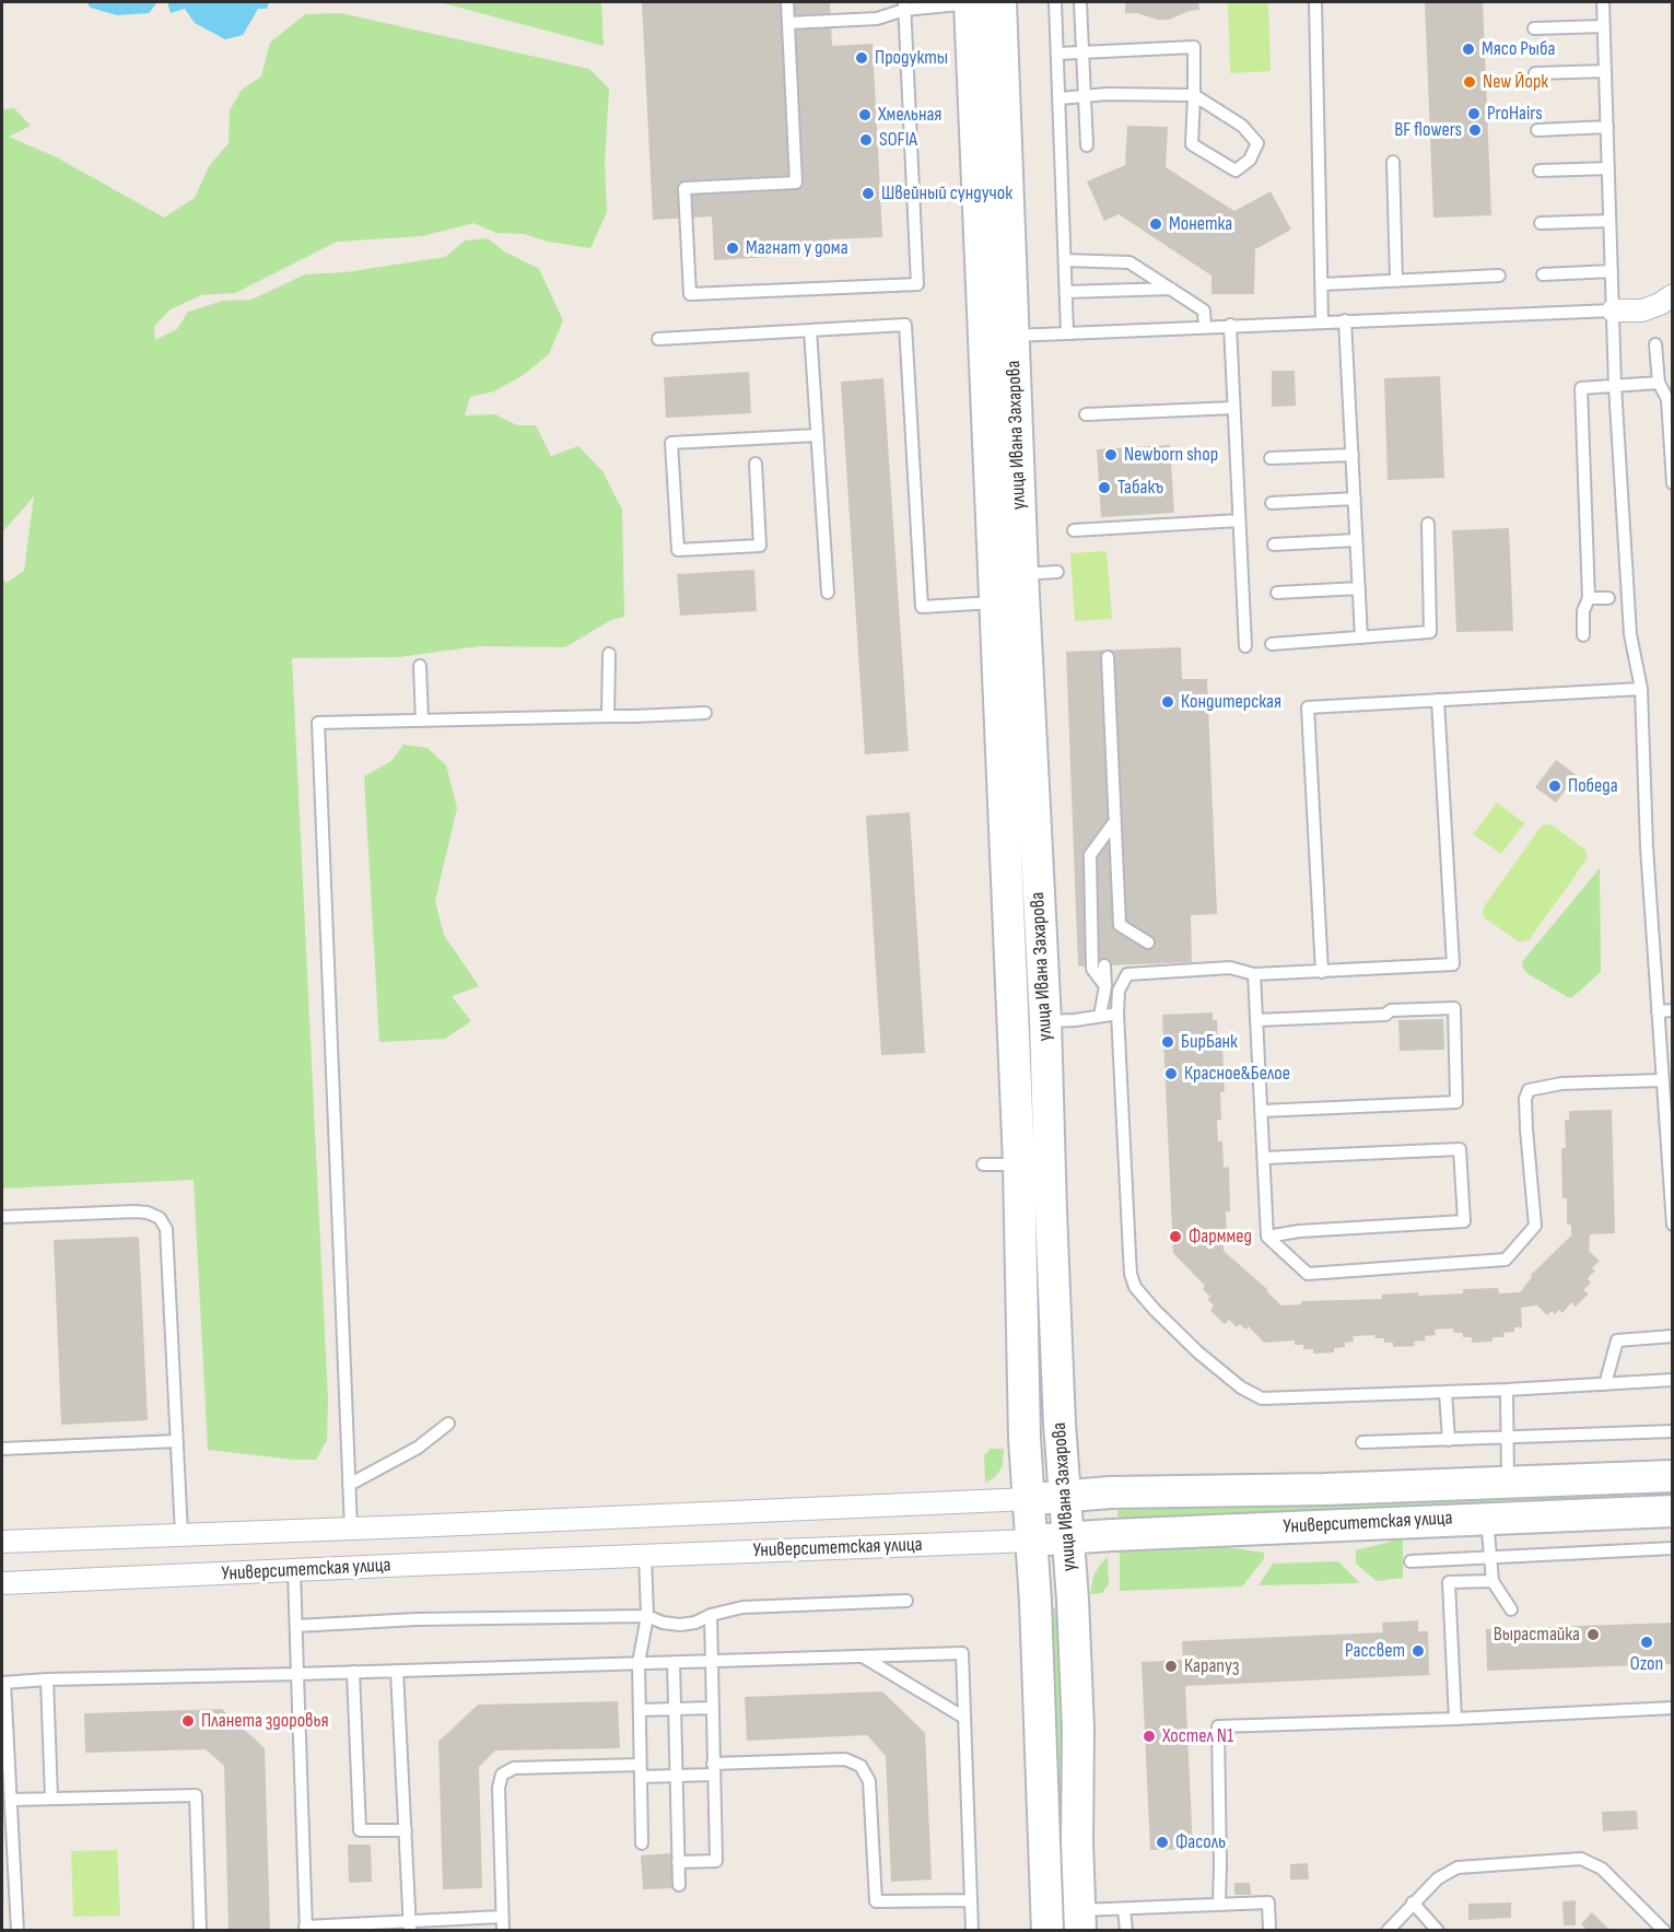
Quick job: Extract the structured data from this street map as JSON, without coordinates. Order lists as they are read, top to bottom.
{
  "streets": {
    "main road": ["улица Ивана Захарова", "Университетская улица"]
  },
  "crossings": [
    ["улица Ивана Захарова", "Университетская улица"]
  ],
  "places": [
    "Мясо Рыба",
    "Продукты",
    "New Йорк",
    "ProHairs",
    "Хмельная",
    "BF flowers",
    "SOFIA",
    "Швейный сундучок",
    "Монетка",
    "Магнат у дома",
    "Newborn shop",
    "Табакъ",
    "Кондитерская",
    "Победа",
    "БирБанк",
    "Красное&Белое",
    "Фарммед",
    "Вырастайка",
    "Ozon",
    "Рассвет",
    "Карапуз",
    "Планета здоровья",
    "Хостел N1",
    "Фасоль"
  ]
}
